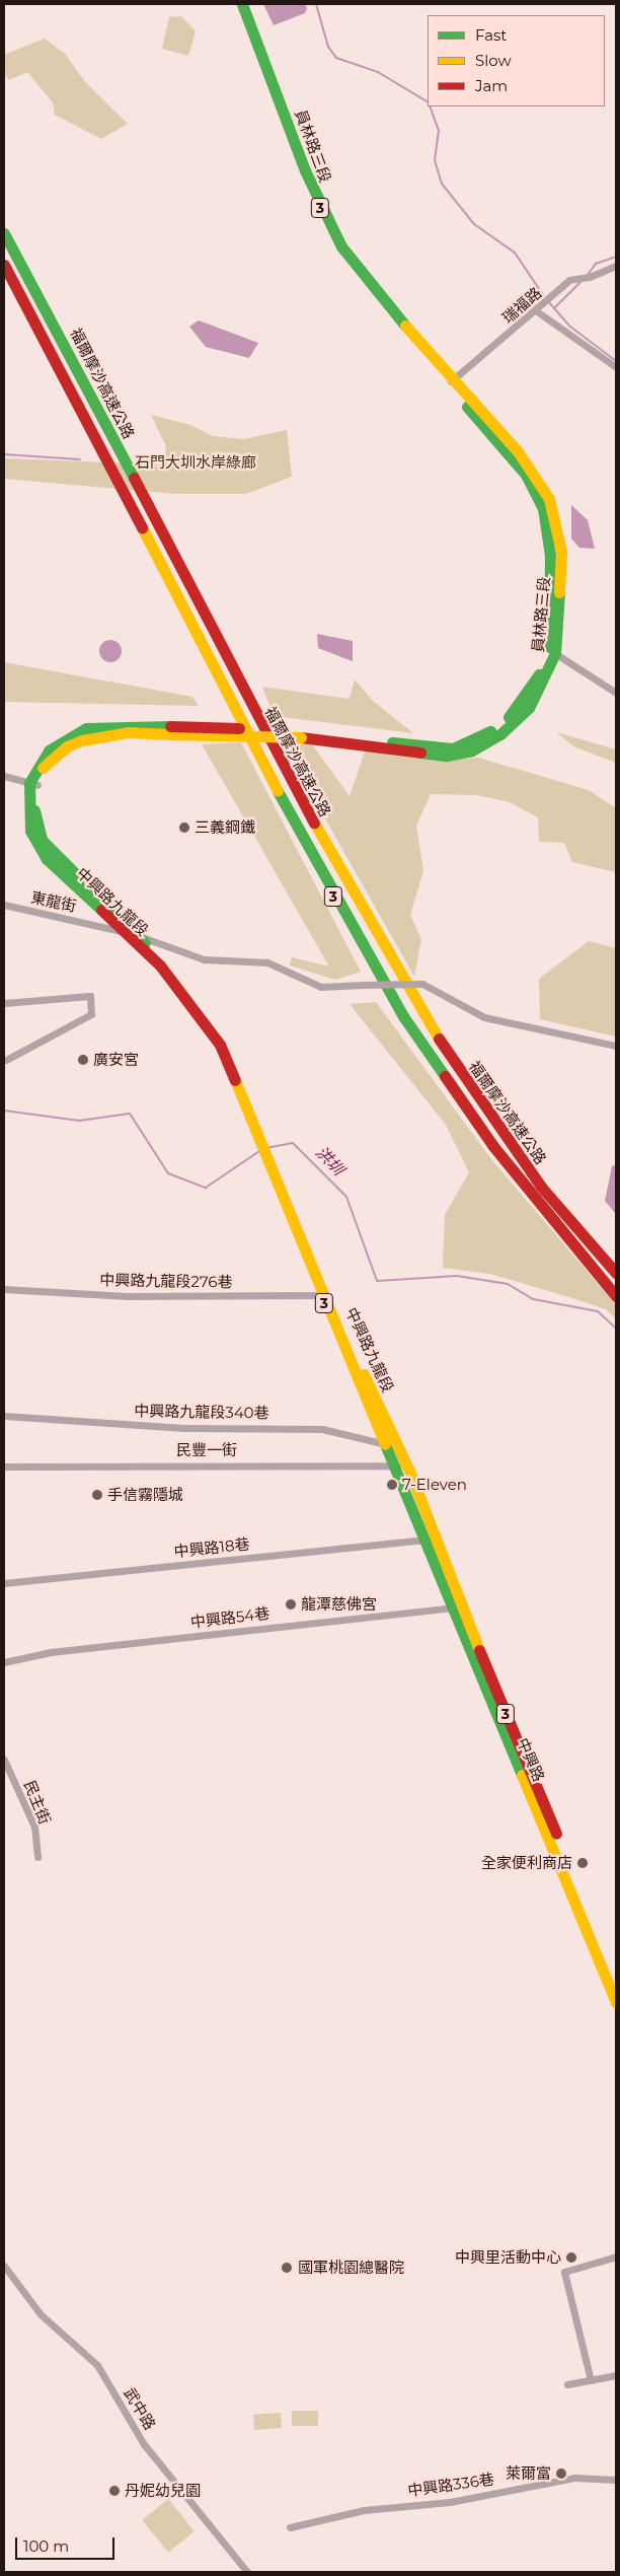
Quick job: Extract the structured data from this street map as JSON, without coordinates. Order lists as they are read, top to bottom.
{
  "streets": {
    "main road": [
      "員林路三段",
      "3",
      "福爾摩沙高速公路",
      "中興路九龍段",
      "中興路"
    ],
    "street": [
      "瑞福路",
      "東龍街",
      "中興路九龍段276巷",
      "中興路九龍段340巷",
      "民豐一街",
      "中興路18巷",
      "中興路54巷",
      "民主街",
      "武中路",
      "中興路336巷"
    ]
  },
  "crossings": [
    ["員林路三段", "瑞福路"],
    ["員林路三段", "中興路九龍段"],
    ["東龍街", "中興路九龍段"],
    ["中興路九龍段", "中興路九龍段276巷"],
    ["中興路九龍段", "中興路九龍段340巷"],
    ["中興路九龍段", "中興路"],
    ["中興路九龍段340巷", "中興路"],
    ["民豐一街", "中興路"],
    ["中興路18巷", "中興路"],
    ["中興路54巷", "中興路"]
  ],
  "water": ["洪圳"],
  "parks": ["石門大圳水岸綠廊"],
  "places": [
    "三義鋼鐵",
    "廣安宮",
    "7-Eleven",
    "手信霧隱城",
    "龍潭慈佛宮",
    "全家便利商店",
    "中興里活動中心",
    "國軍桃園總醫院",
    "萊爾富",
    "丹妮幼兒園"
  ],
  "legend": ["Fast", "Slow", "Jam"],
  "scale_bar": "100 m"
}
